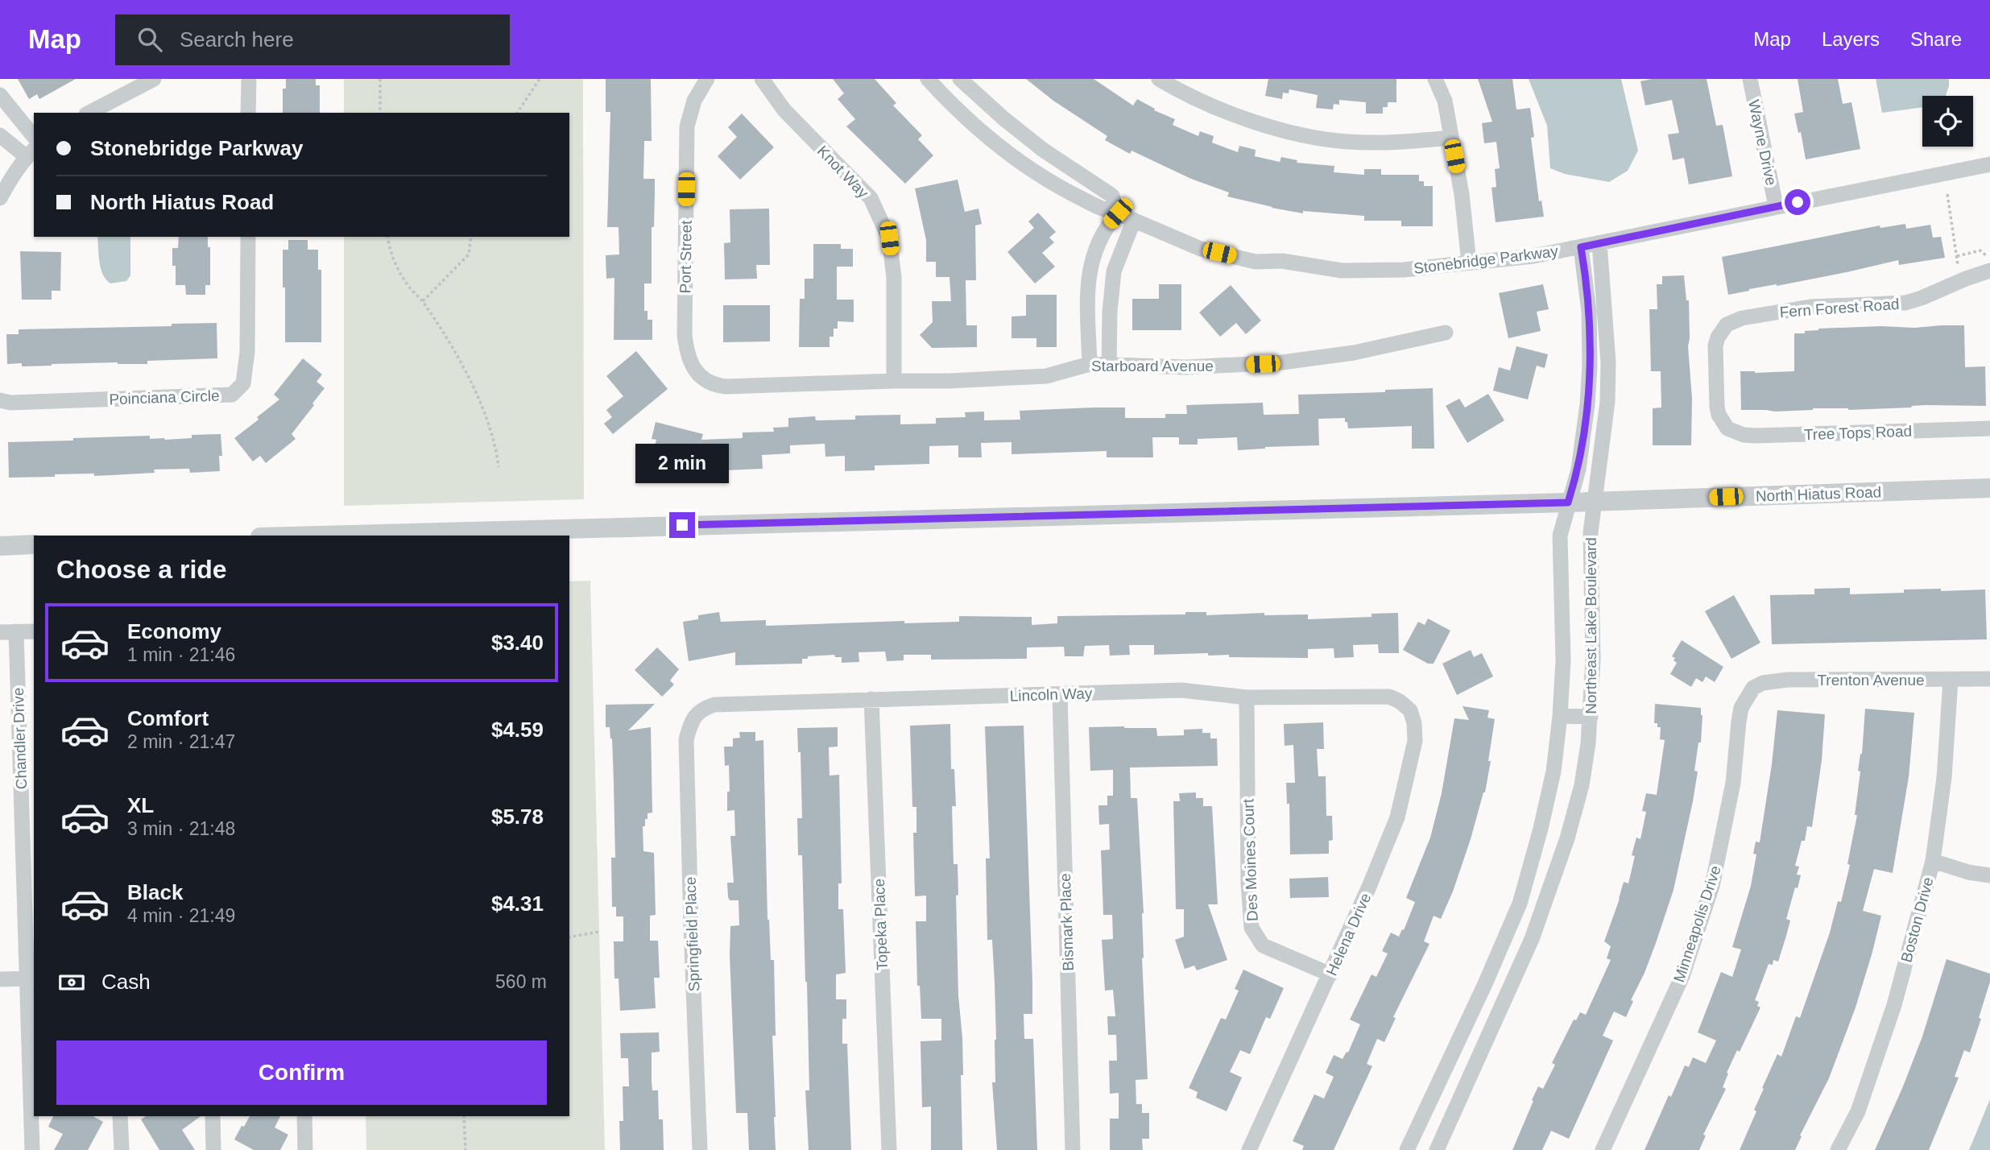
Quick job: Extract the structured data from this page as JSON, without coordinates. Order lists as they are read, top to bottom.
{
  "streets": {
    "street": [
      "Wayne Drive",
      "Knot Way",
      "Port Street",
      "Stonebridge Parkway",
      "Fern Forest Road",
      "Starboard Avenue",
      "Poinciana Circle",
      "Tree Tops Road",
      "North Hiatus Road",
      "Northeast Lake Boulevard",
      "Trenton Avenue",
      "Lincoln Way",
      "Chandler Drive",
      "Des Moines Court",
      "Boston Drive",
      "Bismark Place",
      "Minneapolis Drive",
      "Topeka Place",
      "Springfield Place",
      "Helena Drive"
    ]
  },
  "crossings": [
    ["Wayne Drive", "Stonebridge Parkway"],
    ["Knot Way", "Starboard Avenue"],
    ["Port Street", "Starboard Avenue"],
    ["Stonebridge Parkway", "Northeast Lake Boulevard"],
    ["Fern Forest Road", "Tree Tops Road"],
    ["North Hiatus Road", "Northeast Lake Boulevard"],
    ["Trenton Avenue", "Boston Drive"],
    ["Trenton Avenue", "Minneapolis Drive"],
    ["Lincoln Way", "Des Moines Court"],
    ["Lincoln Way", "Bismark Place"],
    ["Lincoln Way", "Topeka Place"],
    ["Lincoln Way", "Springfield Place"],
    ["Lincoln Way", "Helena Drive"],
    ["Des Moines Court", "Helena Drive"]
  ],
  "page": {
    "header": "Map",
    "search": "Search here",
    "nav": ["Map", "Layers", "Share"],
    "banner": ["Stonebridge Parkway", "North Hiatus Road"],
    "bubble": "2 min",
    "heading": "Choose a ride",
    "list": [
      {
        "name": "Economy",
        "note": "1 min · 21:46",
        "value": "$3.40"
      },
      {
        "name": "Comfort",
        "note": "2 min · 21:47",
        "value": "$4.59"
      },
      {
        "name": "XL",
        "note": "3 min · 21:48",
        "value": "$5.78"
      },
      {
        "name": "Black",
        "note": "4 min · 21:49",
        "value": "$4.31"
      }
    ],
    "pay": ["Cash", "560 m"],
    "buttons": "Confirm"
  }
}
